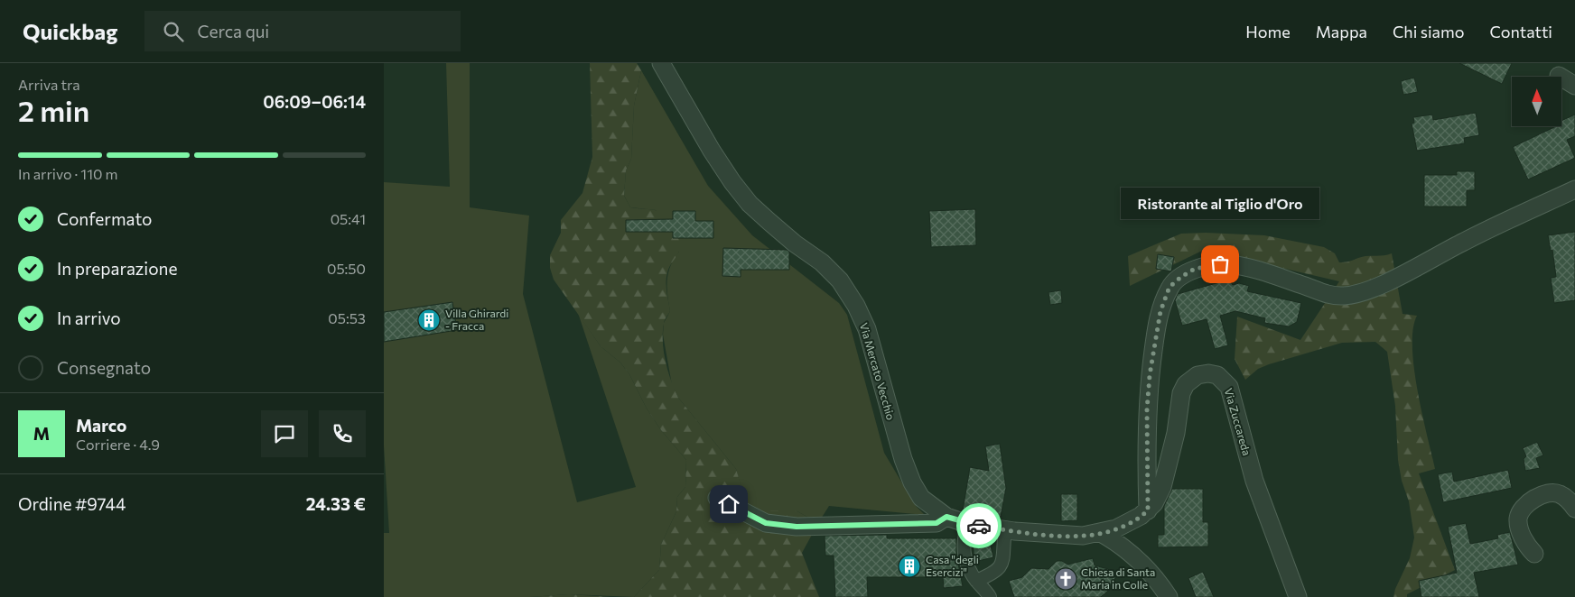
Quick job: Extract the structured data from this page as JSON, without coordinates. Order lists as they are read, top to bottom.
{
  "streets": {
    "street": ["Via Mercato Vecchio", "Via Zuccareda"]
  },
  "crossings": [
    ["Via Mercato Vecchio", "Via Zuccareda"]
  ],
  "places": {
    "other": ["Ristorante al Tiglio d'Oro"],
    "building": ["Villa Ghirardi - Fracca", "Casa \"degli Esercizi\""],
    "church": ["Chiesa di Santa Maria in Colle"]
  },
  "north": "top",
  "page": {
    "header": "Quickbag",
    "search": "Cerca qui",
    "nav": [
      "Home",
      "Mappa",
      "Chi siamo",
      "Contatti"
    ],
    "heading": ["2 min", "Arriva tra", "06:09–06:14"],
    "panel": [
      "Marco",
      "Corriere · 4.9",
      "Ordine #9744",
      "24.33 €"
    ],
    "bar": "In arrivo · 110 m",
    "bubble": "Ristorante al Tiglio d'Oro",
    "list": [
      ["Confermato", "05:41"],
      ["In preparazione", "05:50"],
      ["In arrivo", "05:53"],
      "Consegnato"
    ],
    "round": "M"
  }
}
